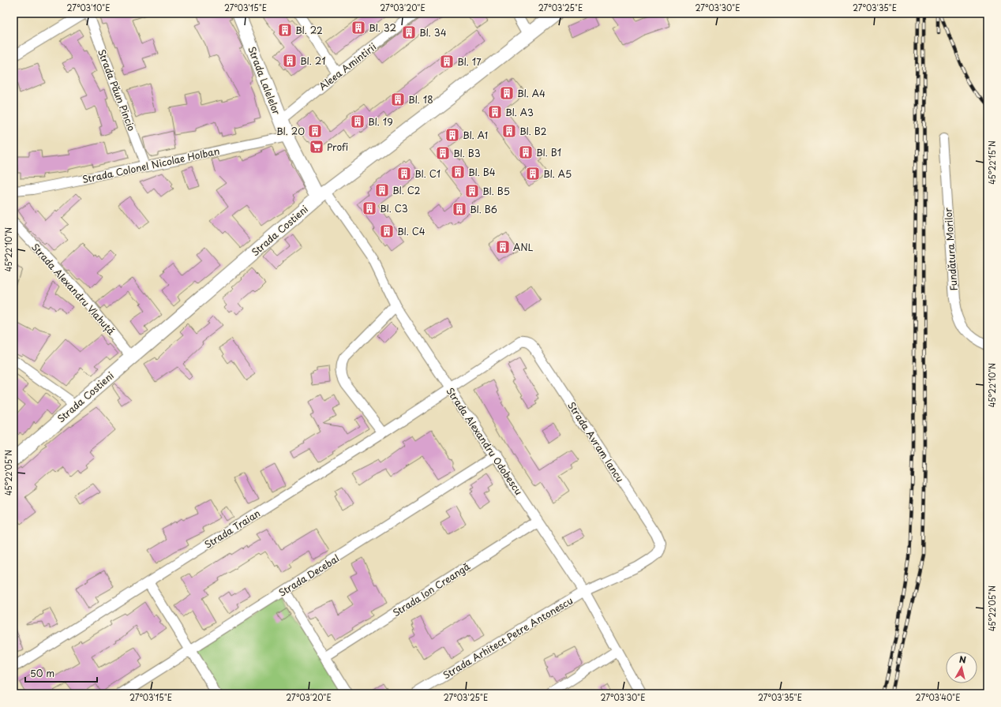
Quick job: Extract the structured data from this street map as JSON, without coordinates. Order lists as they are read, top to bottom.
{
  "streets": {
    "street": [
      "Aleea Amintirii",
      "Strada Lalelelor",
      "Strada Păun Pincio",
      "Strada Colonel Nicolae Holban",
      "Strada Costieni",
      "Fundătura Morilor",
      "Strada Alexandru Vlahuță",
      "Strada Alexandru Odobescu",
      "Strada Avram Iancu",
      "Strada Traian",
      "Strada Decebal",
      "Strada Ion Creangă",
      "Strada Arhitect Petre Antonescu"
    ]
  },
  "crossings": [
    ["Aleea Amintirii", "Strada Lalelelor"],
    ["Strada Lalelelor", "Strada Colonel Nicolae Holban"],
    ["Strada Lalelelor", "Strada Costieni"],
    ["Strada Lalelelor", "Strada Alexandru Odobescu"],
    ["Strada Păun Pincio", "Strada Colonel Nicolae Holban"],
    ["Strada Costieni", "Strada Alexandru Vlahuță"],
    ["Strada Costieni", "Strada Alexandru Odobescu"],
    ["Strada Alexandru Odobescu", "Strada Avram Iancu"],
    ["Strada Alexandru Odobescu", "Strada Traian"],
    ["Strada Alexandru Odobescu", "Strada Decebal"],
    ["Strada Alexandru Odobescu", "Strada Ion Creangă"],
    ["Strada Alexandru Odobescu", "Strada Arhitect Petre Antonescu"],
    ["Strada Avram Iancu", "Strada Traian"],
    ["Strada Avram Iancu", "Strada Arhitect Petre Antonescu"]
  ],
  "places": {
    "building": [
      "Bl. 32",
      "Bl. 22",
      "Bl. 34",
      "Bl. 21",
      "Bl. 17",
      "Bl. A4",
      "Bl. 18",
      "Bl. A3",
      "Bl. 19",
      "Bl. 20",
      "Bl. B2",
      "Bl. A1",
      "Bl. B1",
      "Bl. B3",
      "Bl. B4",
      "Bl. C1",
      "Bl. A5",
      "Bl. C2",
      "Bl. B5",
      "Bl. C3",
      "Bl. B6",
      "Bl. C4",
      "ANL"
    ],
    "supermarket": ["Profi"]
  },
  "scale_bar": "50 m",
  "north": "top",
  "coordinates": [
    "27°03'10\"E",
    "27°03'15\"E",
    "27°03'20\"E",
    "27°03'25\"E",
    "27°03'30\"E",
    "27°03'35\"E",
    "45°22'15\"N",
    "45°22'10\"N",
    "45°22'05\"N",
    "27°03'40\"E"
  ]
}
